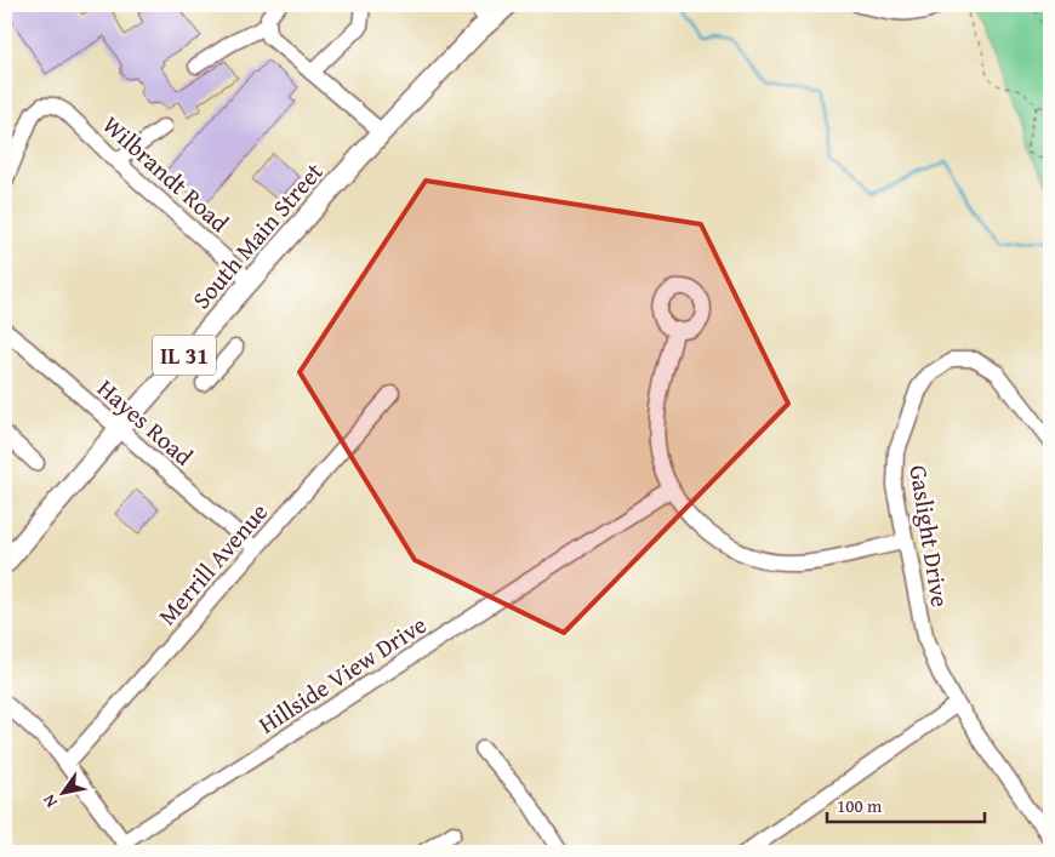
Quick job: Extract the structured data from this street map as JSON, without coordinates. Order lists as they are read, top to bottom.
{
  "streets": {
    "main road": ["South Main Street", "IL 31"],
    "street": [
      "Wilbrandt Road",
      "Hayes Road",
      "Gaslight Drive",
      "Merrill Avenue",
      "Hillside View Drive"
    ]
  },
  "crossings": [
    ["Wilbrandt Road", "South Main Street"],
    ["South Main Street", "IL 31"],
    ["South Main Street", "Hayes Road"],
    ["Hayes Road", "Merrill Avenue"]
  ],
  "scale_bar": "100 m",
  "north": "bottom left"
}
